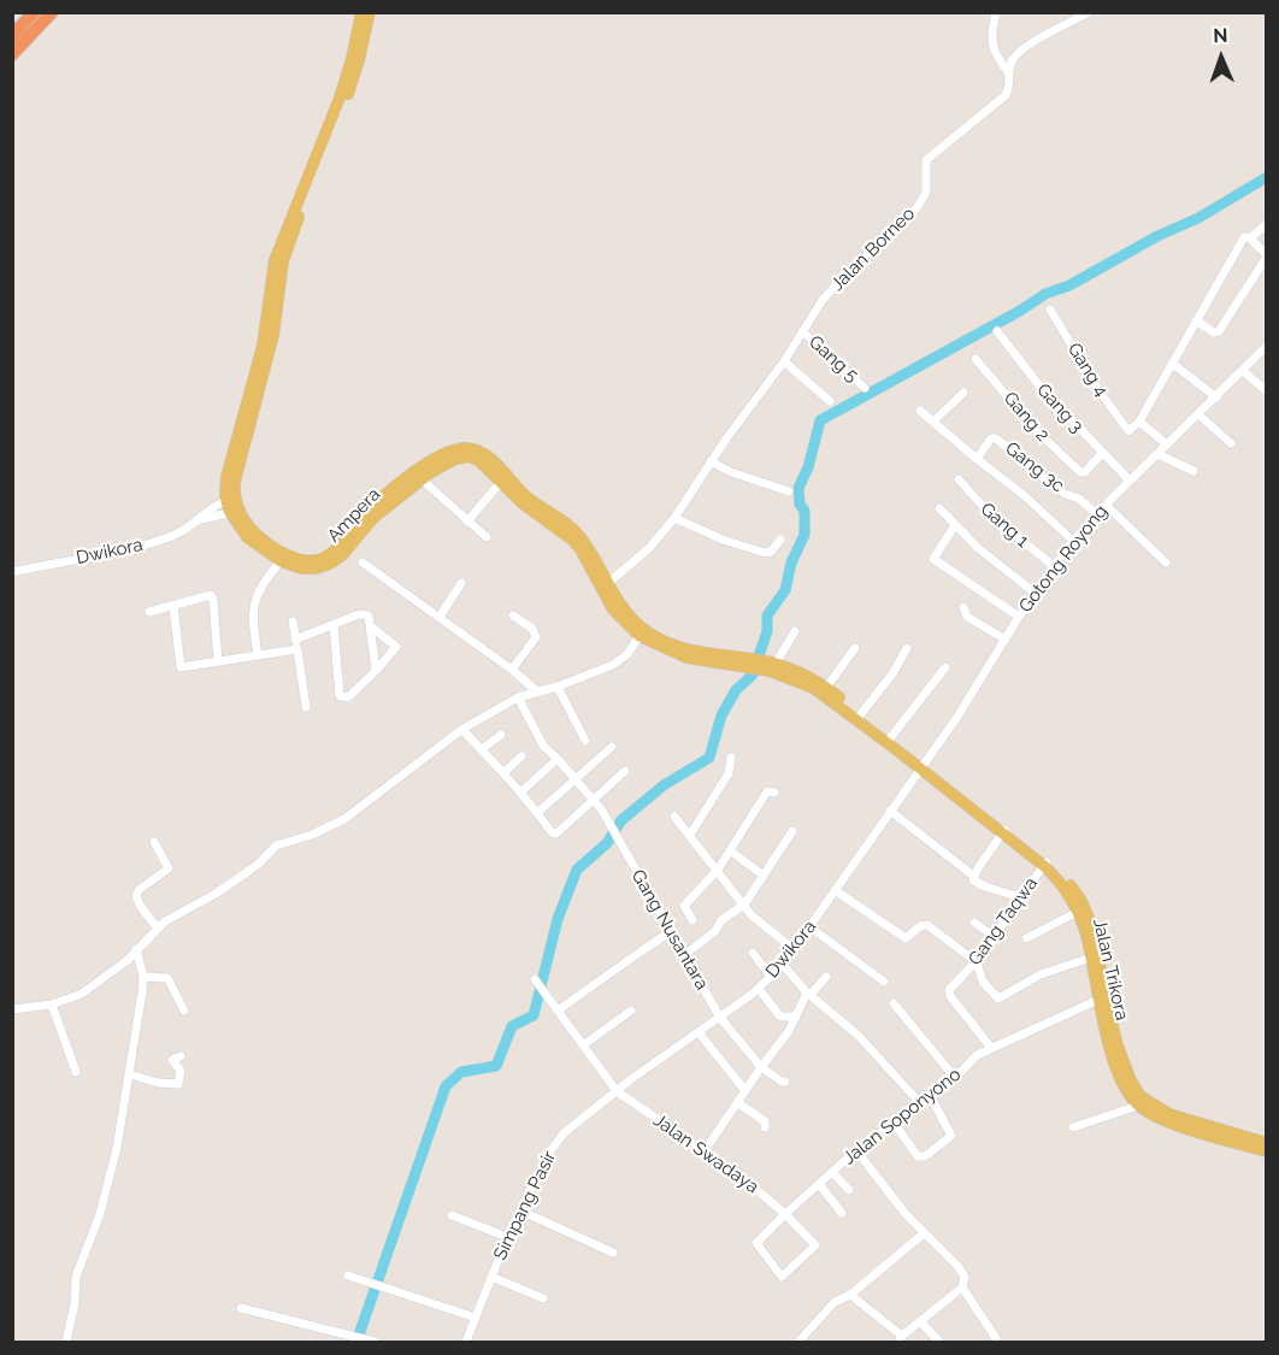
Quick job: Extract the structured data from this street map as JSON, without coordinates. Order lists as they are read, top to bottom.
{
  "streets": {
    "main road": ["Ampera", "Jalan Trikora"],
    "street": [
      "Jalan Borneo",
      "Gang 5",
      "Gang 4",
      "Gang 3",
      "Gang 2",
      "Gang 3c",
      "Gang 1",
      "Dwikora",
      "Gotong Royong",
      "Gang Taqwa",
      "Gang Nusantara",
      "Jalan Soponyono",
      "Jalan Swadaya",
      "Simpang Pasir"
    ]
  },
  "crossings": [
    ["Jalan Borneo", "Gang 5"],
    ["Jalan Borneo", "Ampera"],
    ["Gang 3", "Gang 2"],
    ["Gang 3", "Gotong Royong"],
    ["Gang 3c", "Gotong Royong"],
    ["Ampera", "Dwikora"],
    ["Ampera", "Gotong Royong"],
    ["Ampera", "Jalan Trikora"],
    ["Gang 1", "Gotong Royong"],
    ["Dwikora", "Gotong Royong"],
    ["Dwikora", "Gang Nusantara"],
    ["Dwikora", "Jalan Trikora"],
    ["Dwikora", "Jalan Swadaya"],
    ["Dwikora", "Simpang Pasir"],
    ["Gotong Royong", "Jalan Trikora"],
    ["Gang Taqwa", "Jalan Trikora"],
    ["Gang Taqwa", "Jalan Soponyono"],
    ["Jalan Trikora", "Jalan Soponyono"],
    ["Jalan Soponyono", "Jalan Swadaya"],
    ["Jalan Swadaya", "Simpang Pasir"]
  ],
  "north": "top"
}
